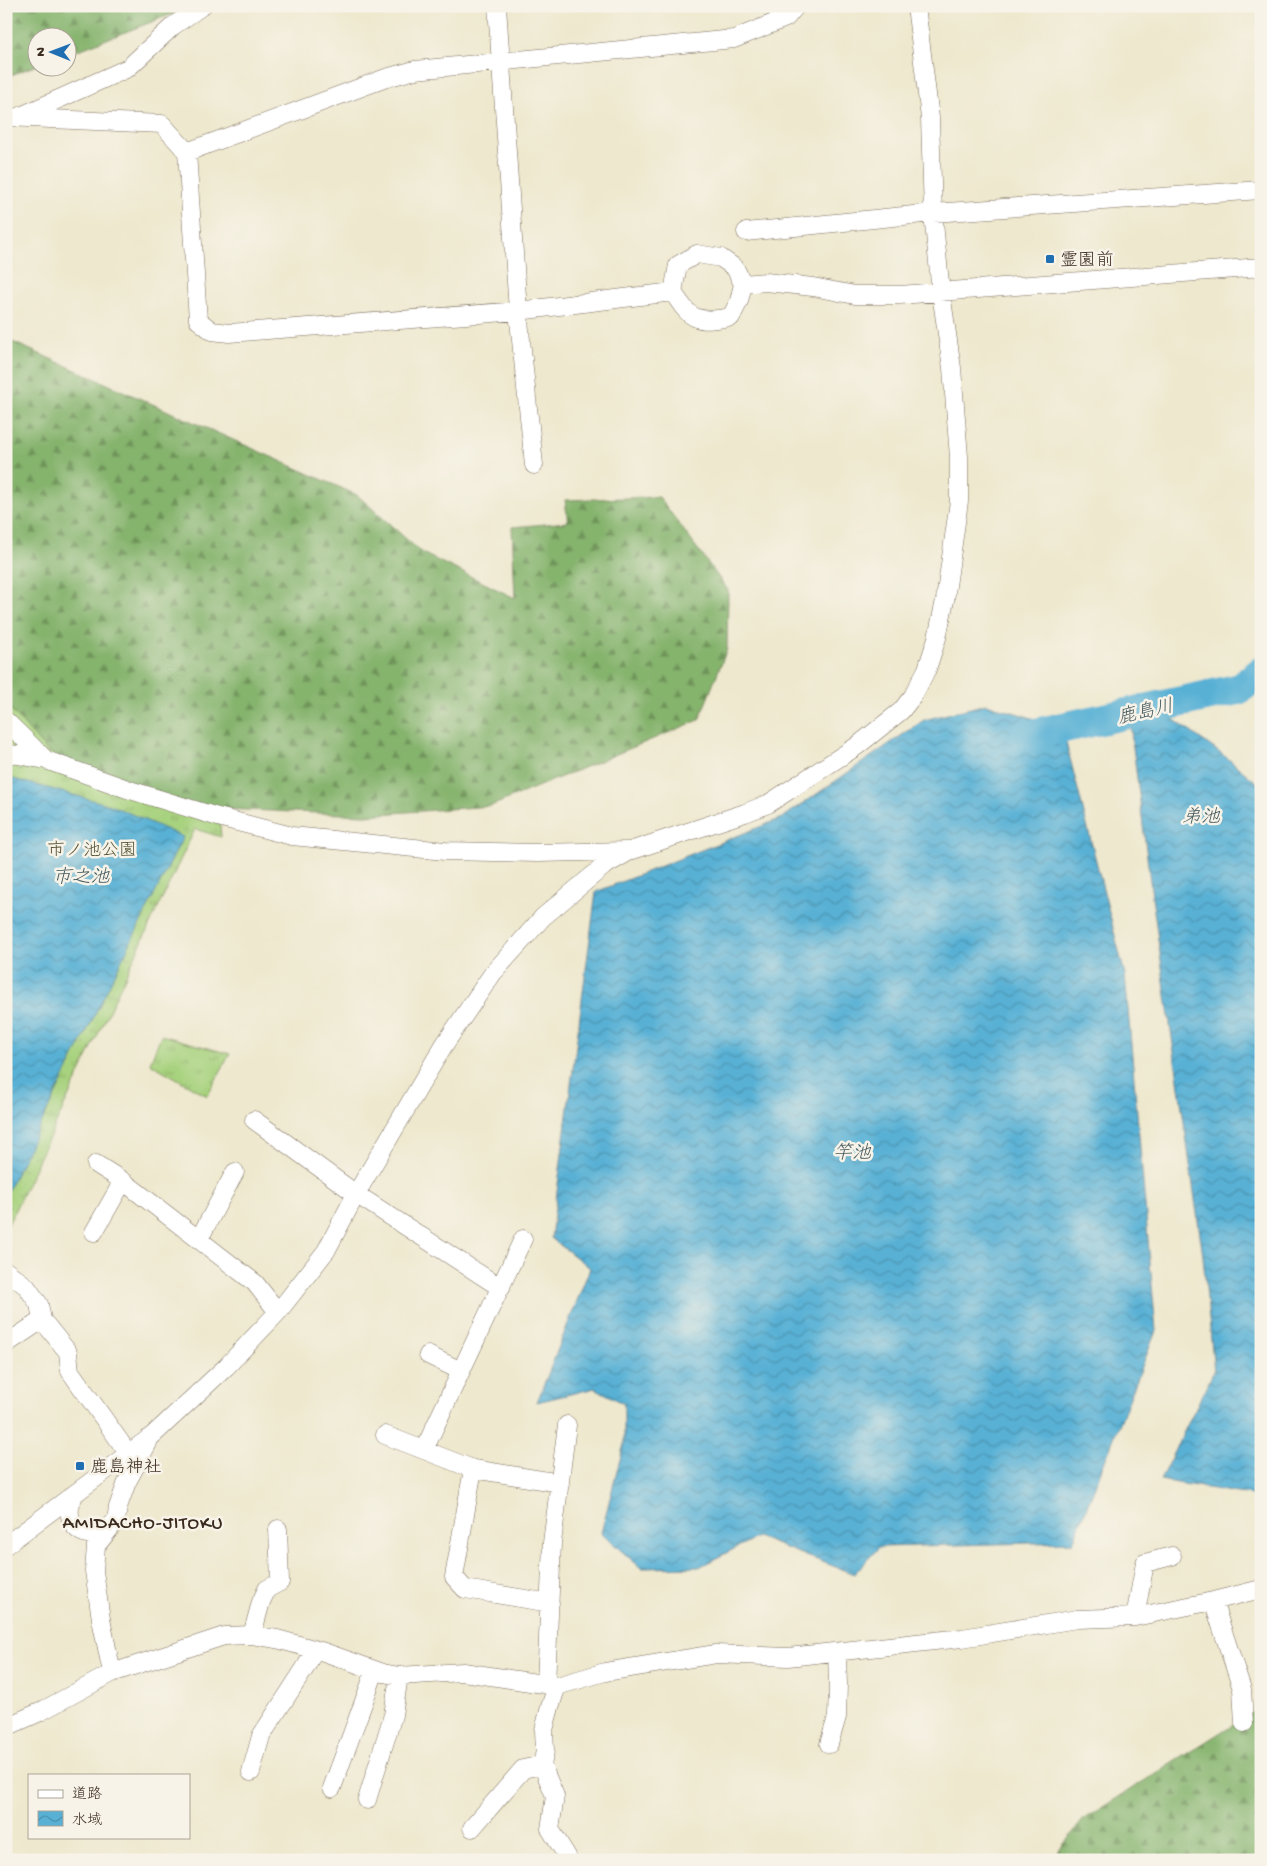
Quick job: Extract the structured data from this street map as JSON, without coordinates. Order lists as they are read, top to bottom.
{
  "districts": ["AMIDACHO-JITOKU"],
  "water": [
    "鹿島川",
    "弟池",
    "市之池",
    "竿池"
  ],
  "parks": ["市ノ池公園"],
  "places": {
    "transit": ["霊園前", "鹿島神社"]
  },
  "legend": ["道路", "水域"],
  "north": "left"
}
